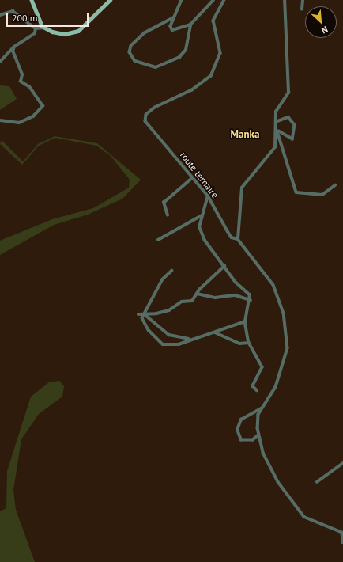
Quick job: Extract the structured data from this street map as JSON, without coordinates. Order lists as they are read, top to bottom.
{
  "streets": {
    "street": ["route ternaire"]
  },
  "districts": ["Manka"],
  "scale_bar": "200 m",
  "north": "bottom right"
}
